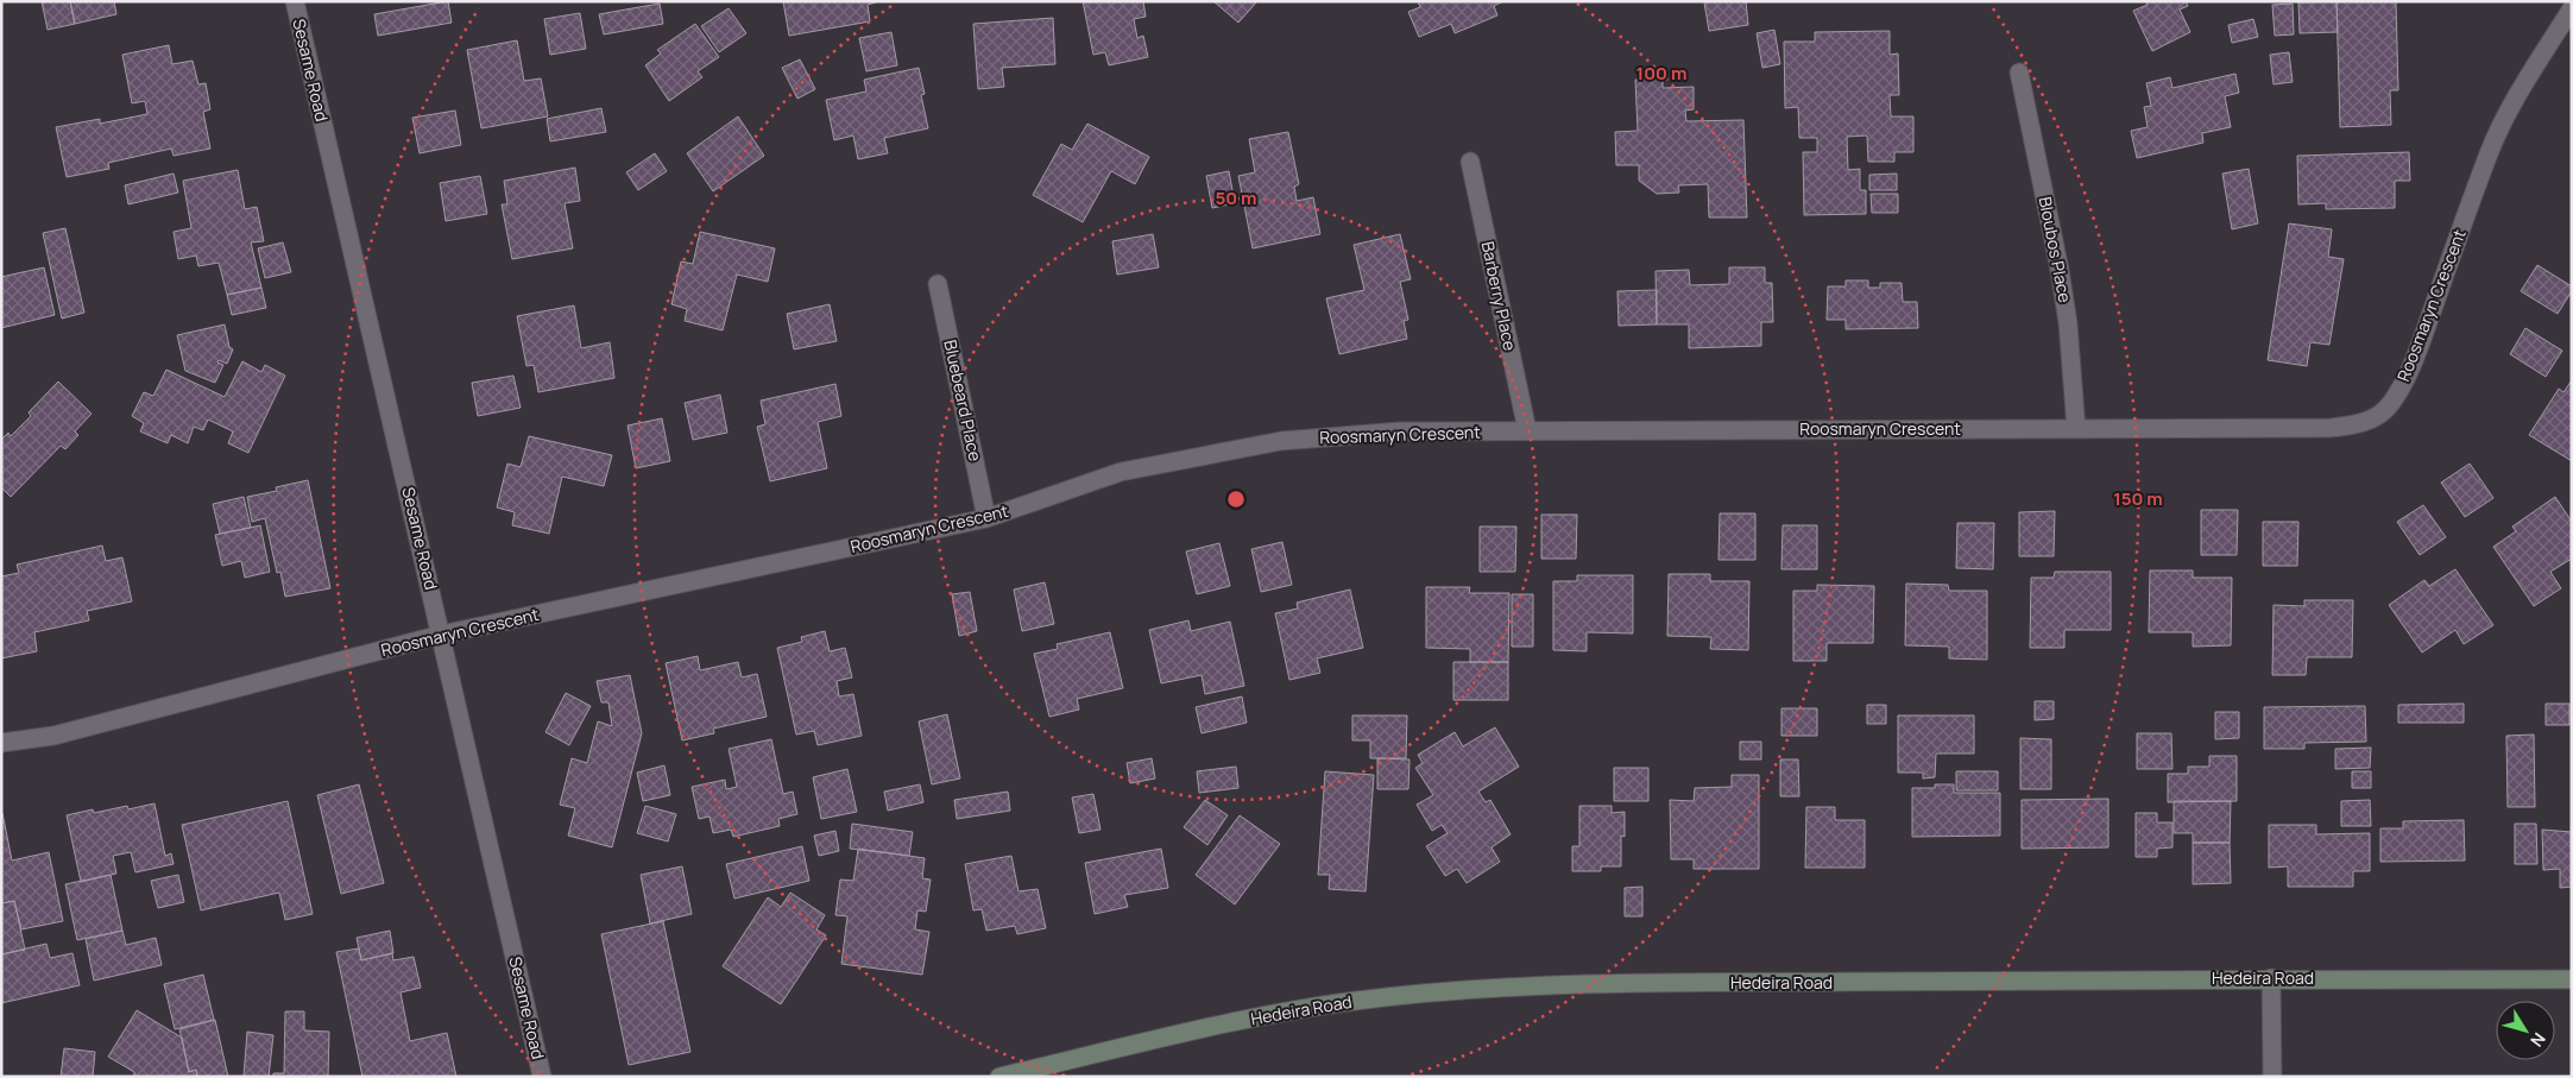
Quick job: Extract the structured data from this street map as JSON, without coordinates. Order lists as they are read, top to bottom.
{
  "streets": {
    "street": [
      "Sesame Road",
      "Bloubos Place",
      "Barberry Place",
      "Roosmaryn Crescent",
      "Bluebeard Place",
      "Hedeira Road"
    ]
  },
  "crossings": [
    ["Sesame Road", "Roosmaryn Crescent"],
    ["Bloubos Place", "Roosmaryn Crescent"],
    ["Barberry Place", "Roosmaryn Crescent"],
    ["Roosmaryn Crescent", "Bluebeard Place"]
  ],
  "north": "bottom right",
  "rings": ["100 m", "50 m", "150 m"]
}
